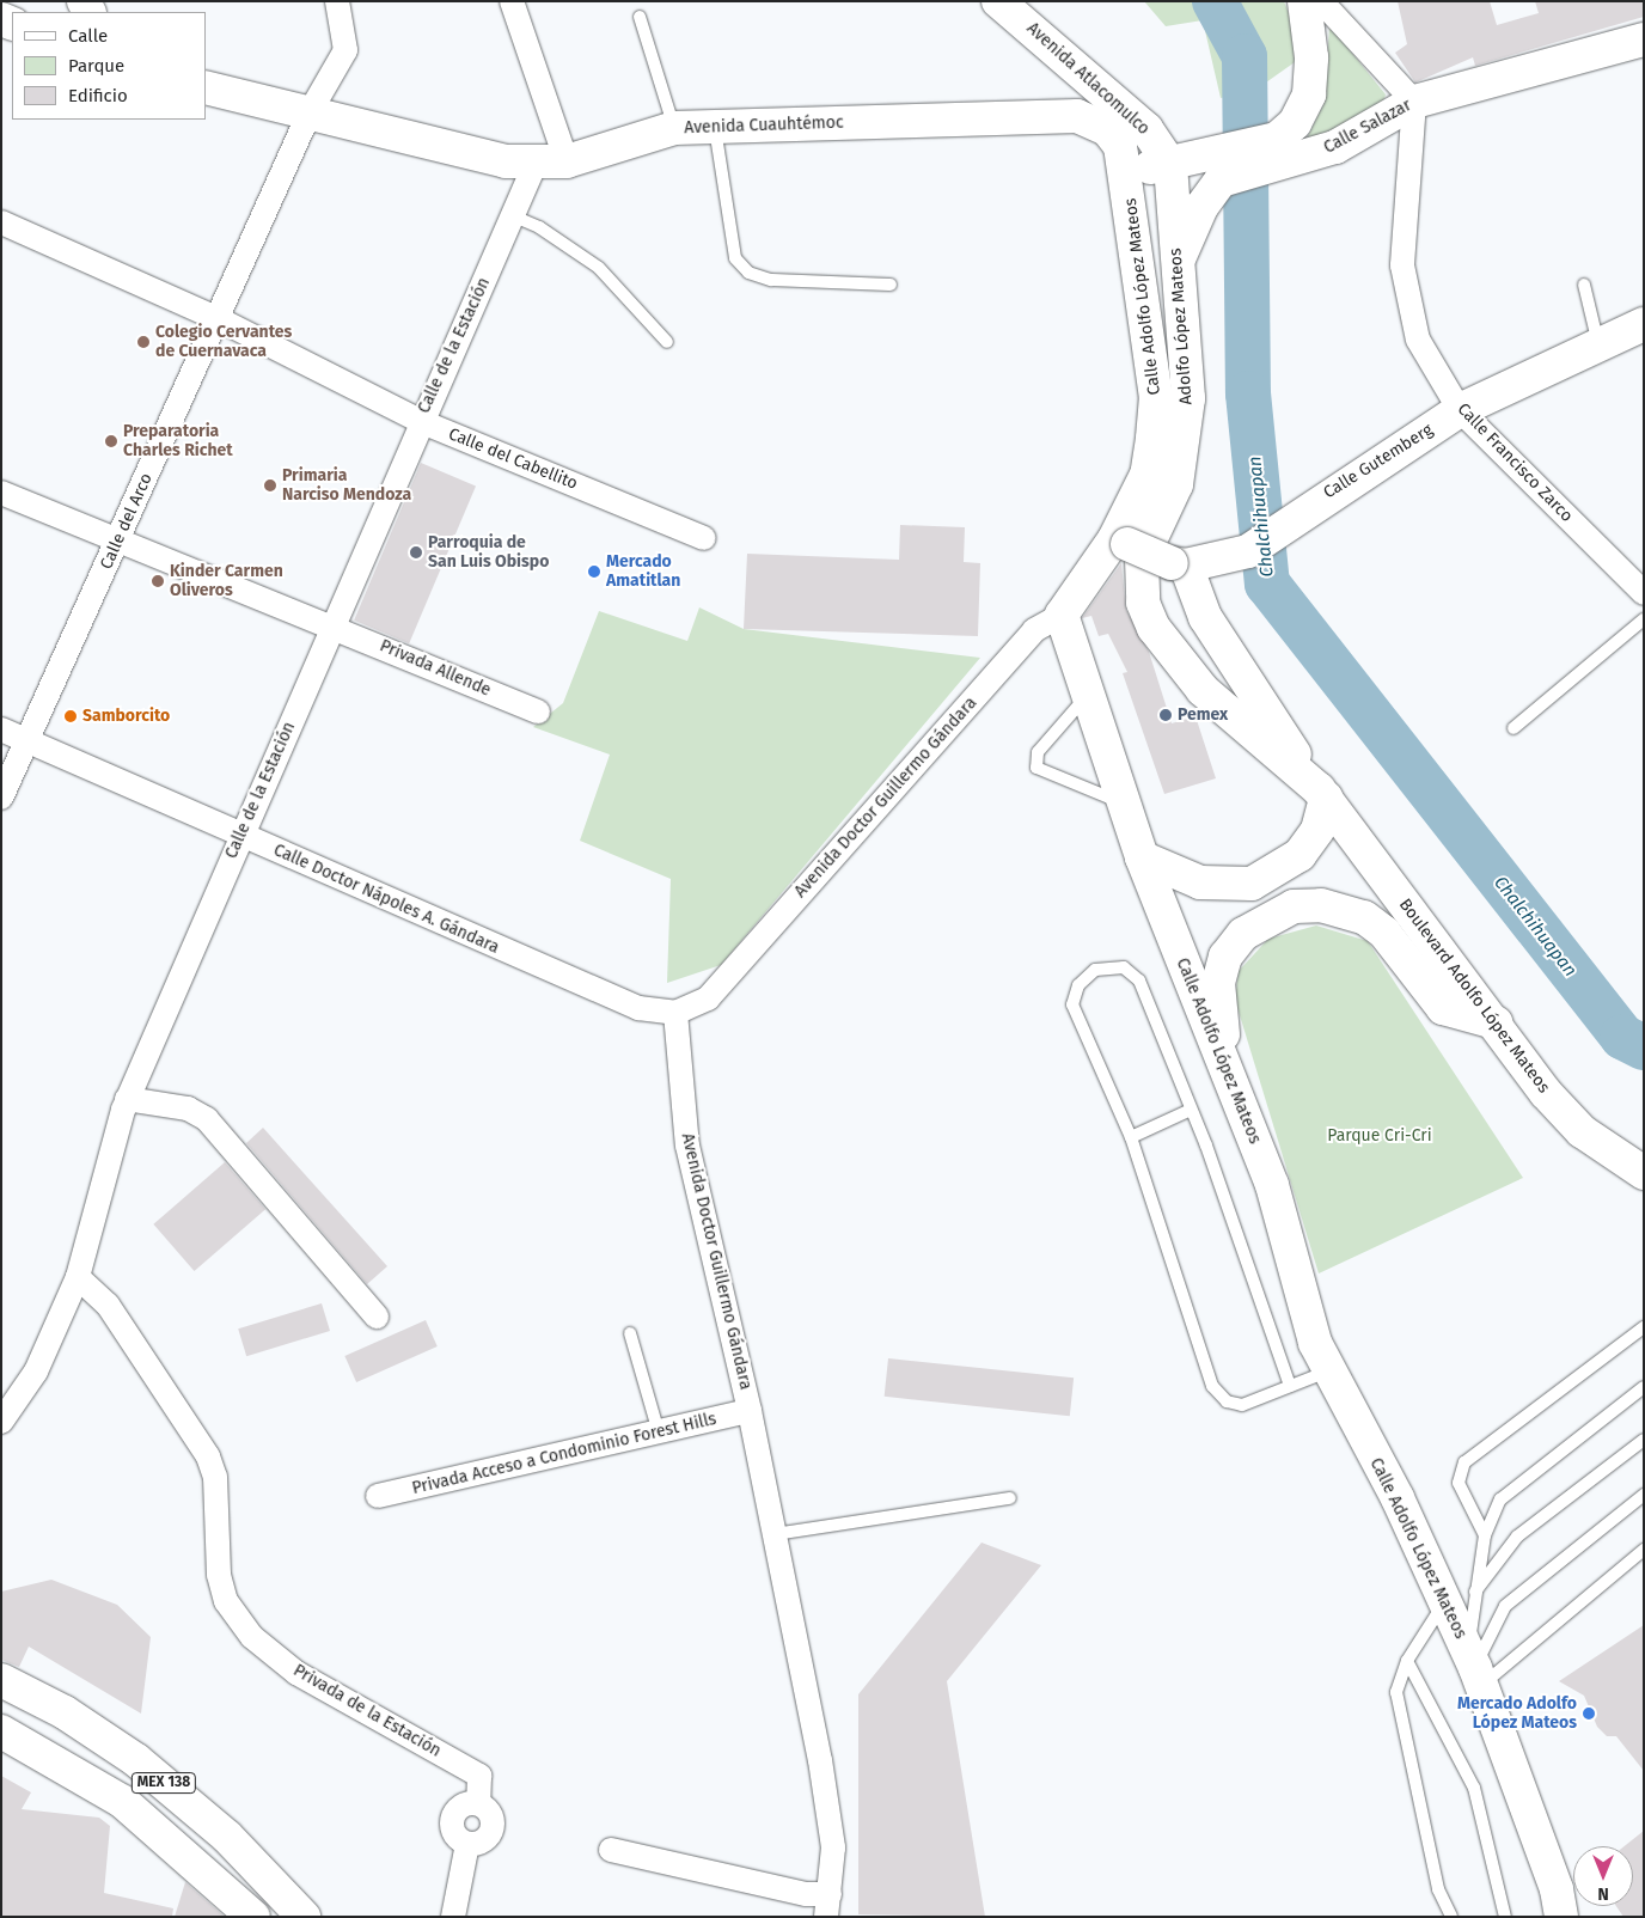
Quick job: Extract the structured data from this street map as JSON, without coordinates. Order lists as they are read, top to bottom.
{
  "streets": {
    "main road": [
      "Avenida Atlacomulco",
      "Avenida Cuauhtémoc",
      "Calle Salazar",
      "Calle Adolfo López Mateos",
      "Adolfo López Mateos",
      "Calle Gutemberg",
      "Boulevard Adolfo López Mateos",
      "MEX 138"
    ],
    "street": [
      "Calle de la Estación",
      "Calle del Cabellito",
      "Calle Francisco Zarco",
      "Calle del Arco",
      "Privada Allende",
      "Avenida Doctor Guillermo Gándara",
      "Calle Doctor Nápoles A. Gándara",
      "Privada Acceso a Condominio Forest Hills",
      "Privada de la Estación"
    ]
  },
  "crossings": [
    ["Avenida Atlacomulco", "Adolfo López Mateos"],
    ["Avenida Cuauhtémoc", "Calle Adolfo López Mateos"],
    ["Avenida Cuauhtémoc", "Calle de la Estación"],
    ["Avenida Cuauhtémoc", "Calle del Arco"],
    ["Calle Salazar", "Adolfo López Mateos"],
    ["Calle Salazar", "Calle Francisco Zarco"],
    ["Calle Adolfo López Mateos", "Avenida Doctor Guillermo Gándara"],
    ["Adolfo López Mateos", "Boulevard Adolfo López Mateos"],
    ["Calle de la Estación", "Calle del Cabellito"],
    ["Calle de la Estación", "Privada Allende"],
    ["Calle de la Estación", "Calle Doctor Nápoles A. Gándara"],
    ["Calle de la Estación", "Privada de la Estación"],
    ["Calle del Cabellito", "Calle del Arco"],
    ["Calle Gutemberg", "Calle Francisco Zarco"],
    ["Calle del Arco", "Privada Allende"],
    ["Calle del Arco", "Calle Doctor Nápoles A. Gándara"],
    ["Avenida Doctor Guillermo Gándara", "Calle Doctor Nápoles A. Gándara"],
    ["Avenida Doctor Guillermo Gándara", "Privada Acceso a Condominio Forest Hills"]
  ],
  "water": ["Chalchihuapan"],
  "parks": ["Parque Cri-Cri"],
  "places": [
    "Colegio Cervantes de Cuernavaca",
    "Preparatoria Charles Richet",
    "Primaria Narciso Mendoza",
    "Parroquia de San Luis Obispo",
    "Mercado Amatitlan",
    "Kinder Carmen Oliveros",
    "Pemex",
    "Samborcito",
    "Mercado Adolfo López Mateos"
  ],
  "legend": ["Calle", "Parque", "Edificio"],
  "north": "bottom"
}
